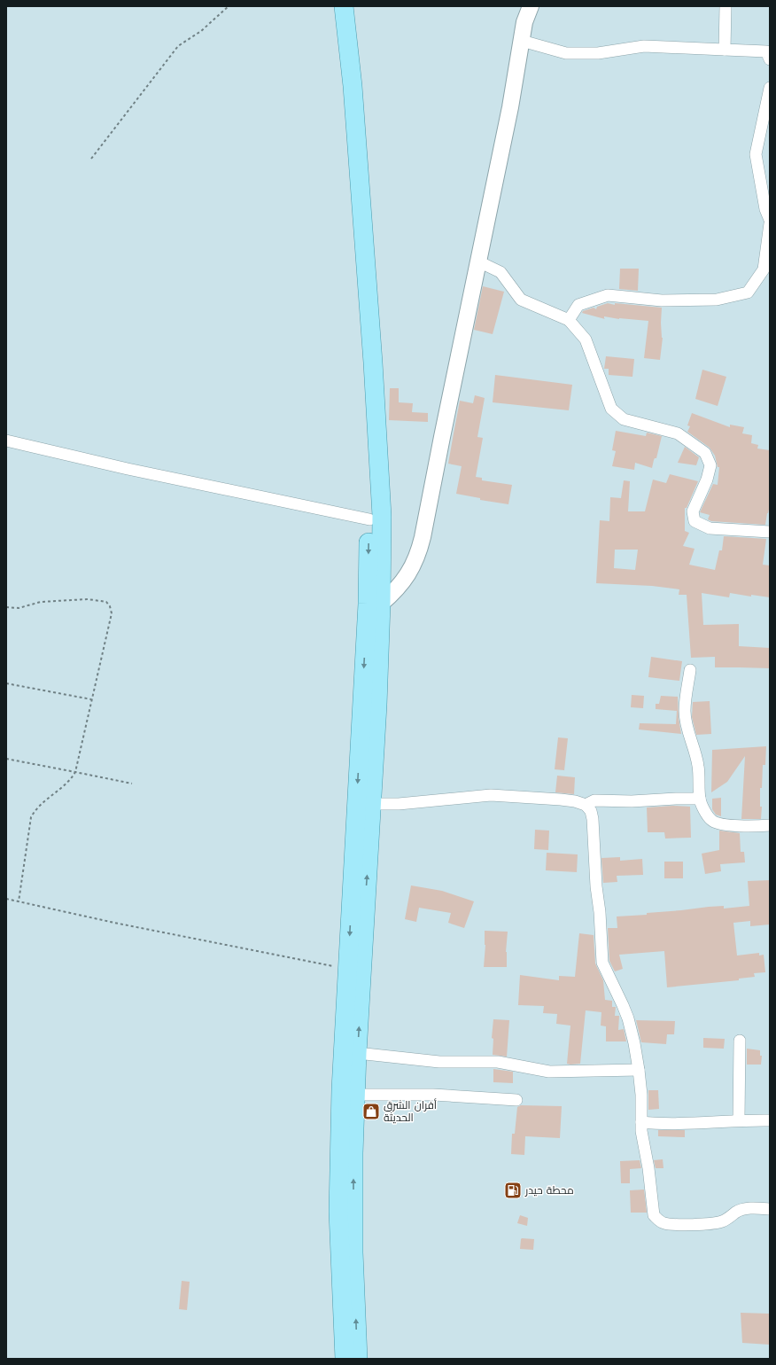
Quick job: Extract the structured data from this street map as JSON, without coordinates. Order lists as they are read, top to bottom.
{
  "places": {
    "shop": ["أفران الشرق الحديثة"],
    "fuel station": ["محطة حيدر"]
  }
}
